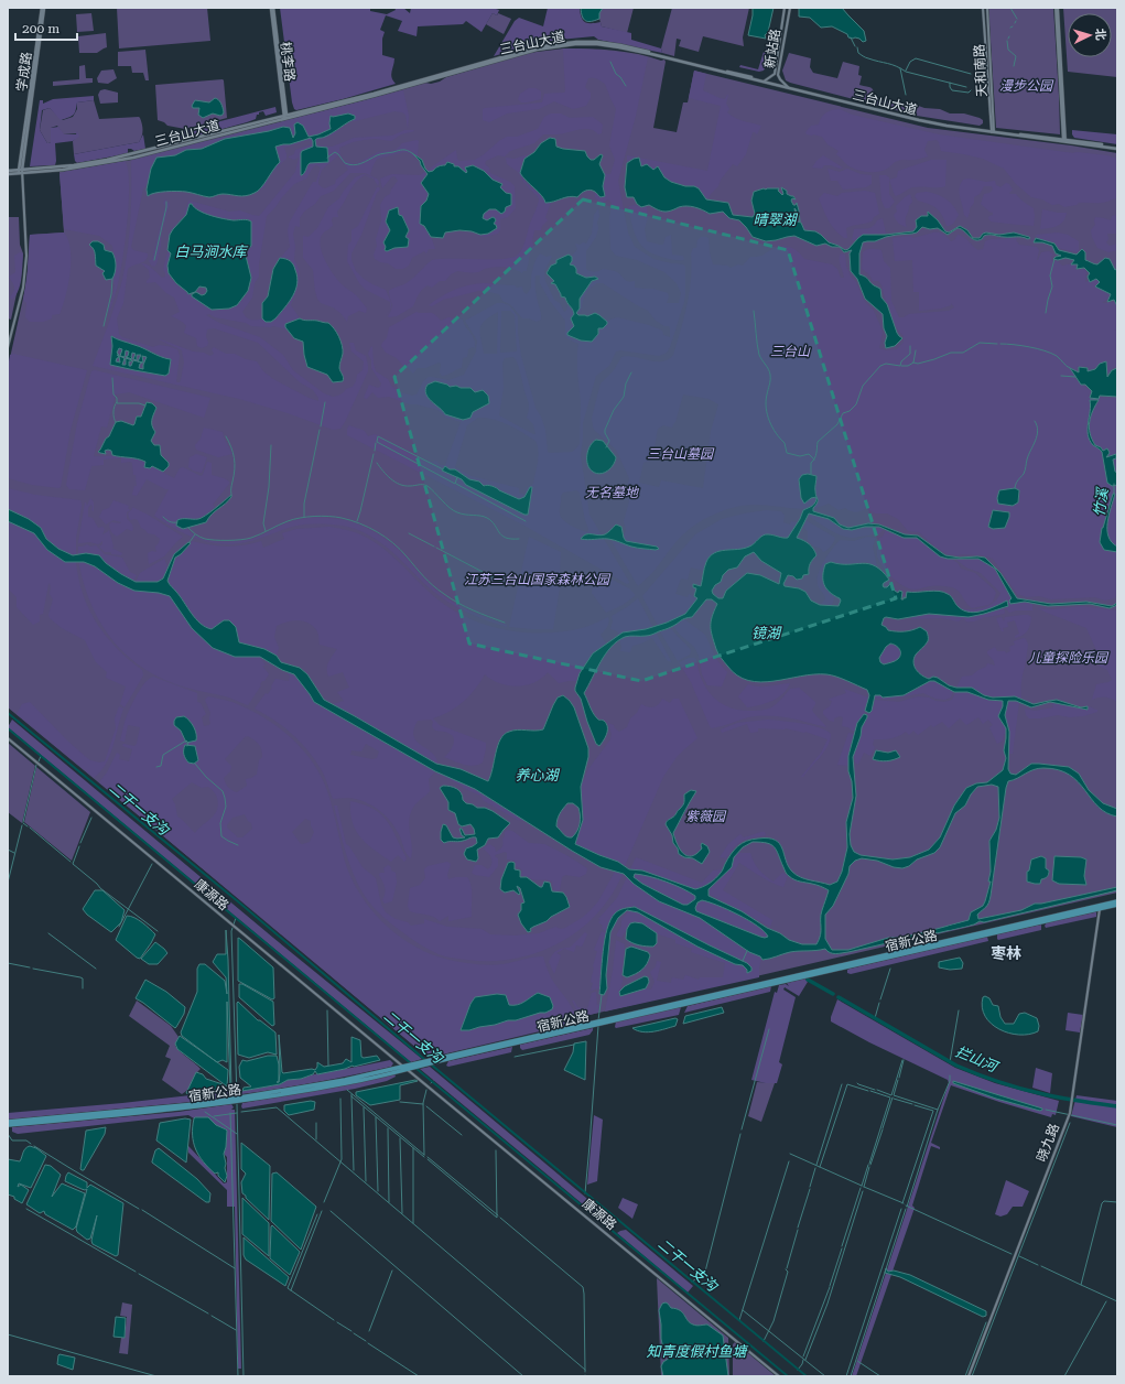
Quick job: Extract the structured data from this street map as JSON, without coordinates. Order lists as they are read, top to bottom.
{
  "streets": {
    "highway": ["宿新公路"],
    "main road": ["三台山大道", "桃李路", "学成路"],
    "street": [
      "新站路",
      "天和南路",
      "康源路",
      "晓九路"
    ]
  },
  "crossings": [
    ["三台山大道", "新站路"],
    ["三台山大道", "桃李路"],
    ["三台山大道", "天和南路"],
    ["三台山大道", "学成路"],
    ["康源路", "宿新公路"],
    ["宿新公路", "晓九路"]
  ],
  "districts": ["枣林"],
  "water": [
    "晴翠湖",
    "白马涧水库",
    "竹溪",
    "镜湖",
    "养心湖",
    "二干一支沟",
    "拦山河",
    "知青度假村鱼塘"
  ],
  "parks": [
    "漫步公园",
    "三台山",
    "三台山墓园",
    "无名墓地",
    "江苏三台山国家森林公园",
    "儿童探险乐园",
    "紫薇园"
  ],
  "scale_bar": "200 m",
  "north": "right"
}
